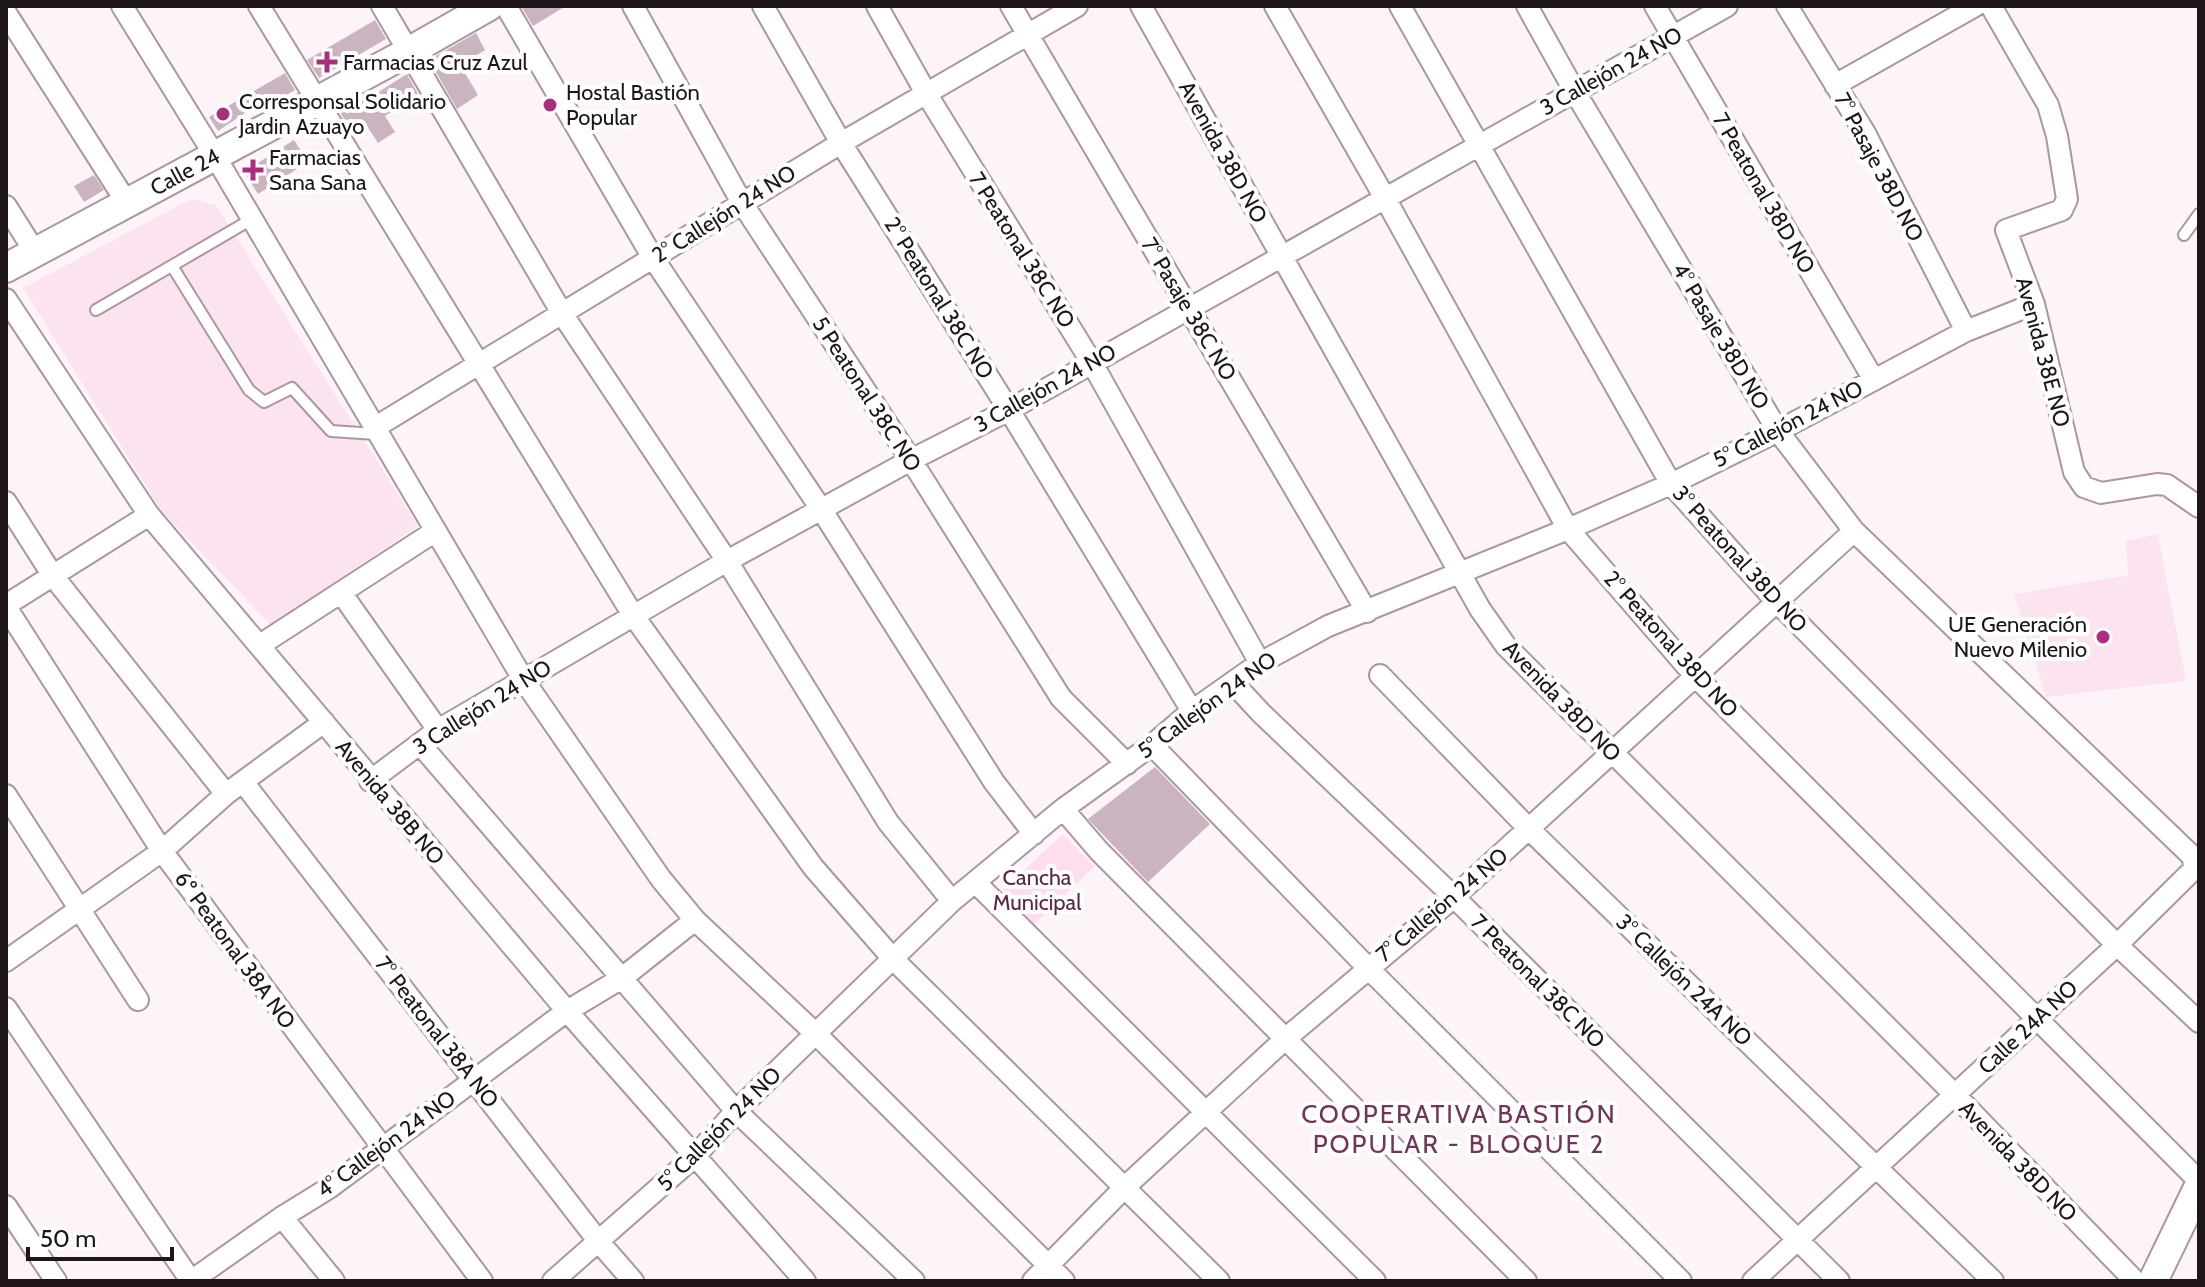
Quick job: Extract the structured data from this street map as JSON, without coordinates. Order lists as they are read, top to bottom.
{
  "streets": {
    "street": [
      "3 Callejón 24 NO",
      "Avenida 38D NO",
      "7° Pasaje 38D NO",
      "Calle 24",
      "7 Peatonal 38D NO",
      "2° Callejón 24 NO",
      "7 Peatonal 38C NO",
      "2° Peatonal 38C NO",
      "7° Pasaje 38C NO",
      "4° Pasaje 38D NO",
      "Avenida 38E NO",
      "5 Peatonal 38C NO",
      "5° Callejón 24 NO",
      "3° Peatonal 38D NO",
      "2° Peatonal 38D NO",
      "Avenida 38B NO",
      "7° Callejón 24 NO",
      "6º Peatonal 38A NO",
      "3° Callejón 24A NO",
      "Calle 24A NO",
      "7° Peatonal 38A NO",
      "4° Callejón 24 NO"
    ]
  },
  "crossings": [
    ["3 Callejón 24 NO", "Avenida 38D NO"],
    ["3 Callejón 24 NO", "7 Peatonal 38D NO"],
    ["3 Callejón 24 NO", "7 Peatonal 38C NO"],
    ["3 Callejón 24 NO", "2° Peatonal 38C NO"],
    ["3 Callejón 24 NO", "7° Pasaje 38C NO"],
    ["3 Callejón 24 NO", "4° Pasaje 38D NO"],
    ["3 Callejón 24 NO", "5 Peatonal 38C NO"],
    ["3 Callejón 24 NO", "3° Peatonal 38D NO"],
    ["3 Callejón 24 NO", "2° Peatonal 38D NO"],
    ["3 Callejón 24 NO", "Avenida 38B NO"],
    ["Avenida 38D NO", "5° Callejón 24 NO"],
    ["Avenida 38D NO", "7° Callejón 24 NO"],
    ["Avenida 38D NO", "Calle 24A NO"],
    ["7° Pasaje 38D NO", "5° Callejón 24 NO"],
    ["7 Peatonal 38D NO", "5° Callejón 24 NO"],
    ["2° Callejón 24 NO", "7 Peatonal 38C NO"],
    ["2° Callejón 24 NO", "2° Peatonal 38C NO"],
    ["2° Callejón 24 NO", "7° Pasaje 38C NO"],
    ["2° Callejón 24 NO", "5 Peatonal 38C NO"],
    ["7 Peatonal 38C NO", "5° Callejón 24 NO"],
    ["7 Peatonal 38C NO", "7° Callejón 24 NO"],
    ["7 Peatonal 38C NO", "Calle 24A NO"],
    ["2° Peatonal 38C NO", "5° Callejón 24 NO"],
    ["7° Pasaje 38C NO", "5° Callejón 24 NO"],
    ["4° Pasaje 38D NO", "5° Callejón 24 NO"],
    ["4° Pasaje 38D NO", "7° Callejón 24 NO"],
    ["4° Pasaje 38D NO", "Calle 24A NO"],
    ["Avenida 38E NO", "5° Callejón 24 NO"],
    ["5 Peatonal 38C NO", "5° Callejón 24 NO"],
    ["5° Callejón 24 NO", "3° Peatonal 38D NO"],
    ["5° Callejón 24 NO", "2° Peatonal 38D NO"],
    ["5° Callejón 24 NO", "Avenida 38B NO"],
    ["5° Callejón 24 NO", "7° Peatonal 38A NO"],
    ["3° Peatonal 38D NO", "7° Callejón 24 NO"],
    ["3° Peatonal 38D NO", "Calle 24A NO"],
    ["2° Peatonal 38D NO", "7° Callejón 24 NO"],
    ["2° Peatonal 38D NO", "Calle 24A NO"],
    ["Avenida 38B NO", "4° Callejón 24 NO"],
    ["7° Callejón 24 NO", "3° Callejón 24A NO"],
    ["6º Peatonal 38A NO", "4° Callejón 24 NO"],
    ["3° Callejón 24A NO", "Calle 24A NO"],
    ["7° Peatonal 38A NO", "4° Callejón 24 NO"]
  ],
  "districts": ["COOPERATIVA BASTIÓN POPULAR - BLOQUE 2"],
  "parks": ["Cancha Municipal"],
  "places": {
    "health": ["Farmacias Cruz Azul", "Farmacias Sana Sana"],
    "other": ["Hostal Bastión Popular", "Corresponsal Solidario Jardin Azuayo", "UE Generación Nuevo Milenio"]
  },
  "scale_bar": "50 m"
}
